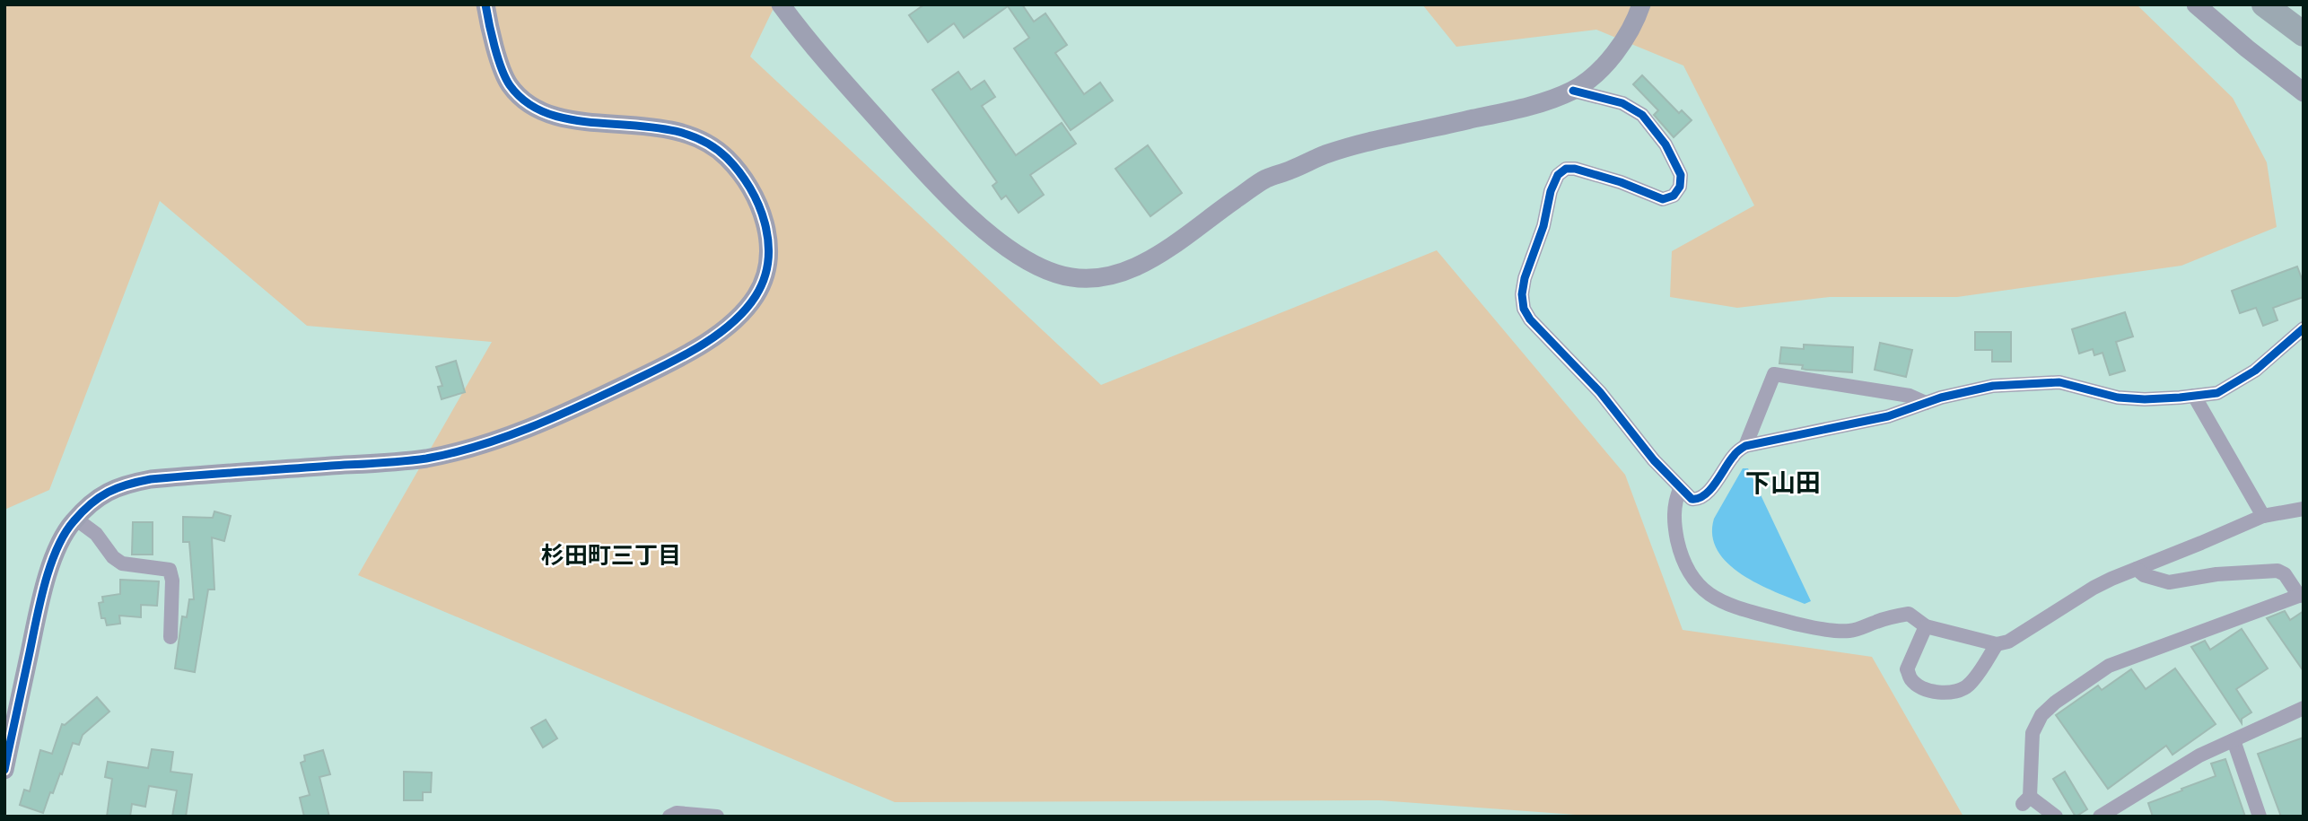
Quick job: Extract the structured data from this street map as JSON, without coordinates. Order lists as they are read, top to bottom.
{
  "districts": ["下山田", "杉田町三丁目"]
}
